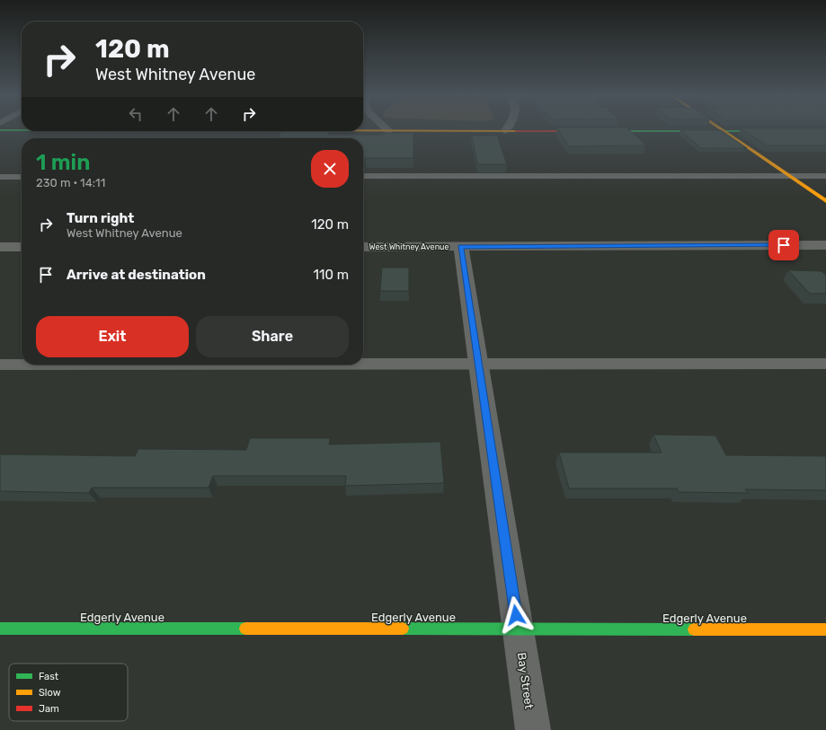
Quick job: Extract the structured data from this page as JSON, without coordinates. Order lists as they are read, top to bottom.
{
  "streets": {
    "street": ["West Whitney Avenue", "Edgerly Avenue", "Bay Street"]
  },
  "crossings": [
    ["West Whitney Avenue", "Bay Street"],
    ["Edgerly Avenue", "Bay Street"]
  ],
  "legend": ["Fast", "Slow", "Jam"],
  "page": {
    "turn": ["120 m", "West Whitney Avenue"],
    "heading": ["1 min", "230 m · 14:11"],
    "list": [
      {
        "name": "Turn right",
        "note": "West Whitney Avenue",
        "value": "120 m"
      },
      {
        "name": "Arrive at destination",
        "value": "110 m"
      }
    ],
    "buttons": ["Exit", "Share"]
  }
}
